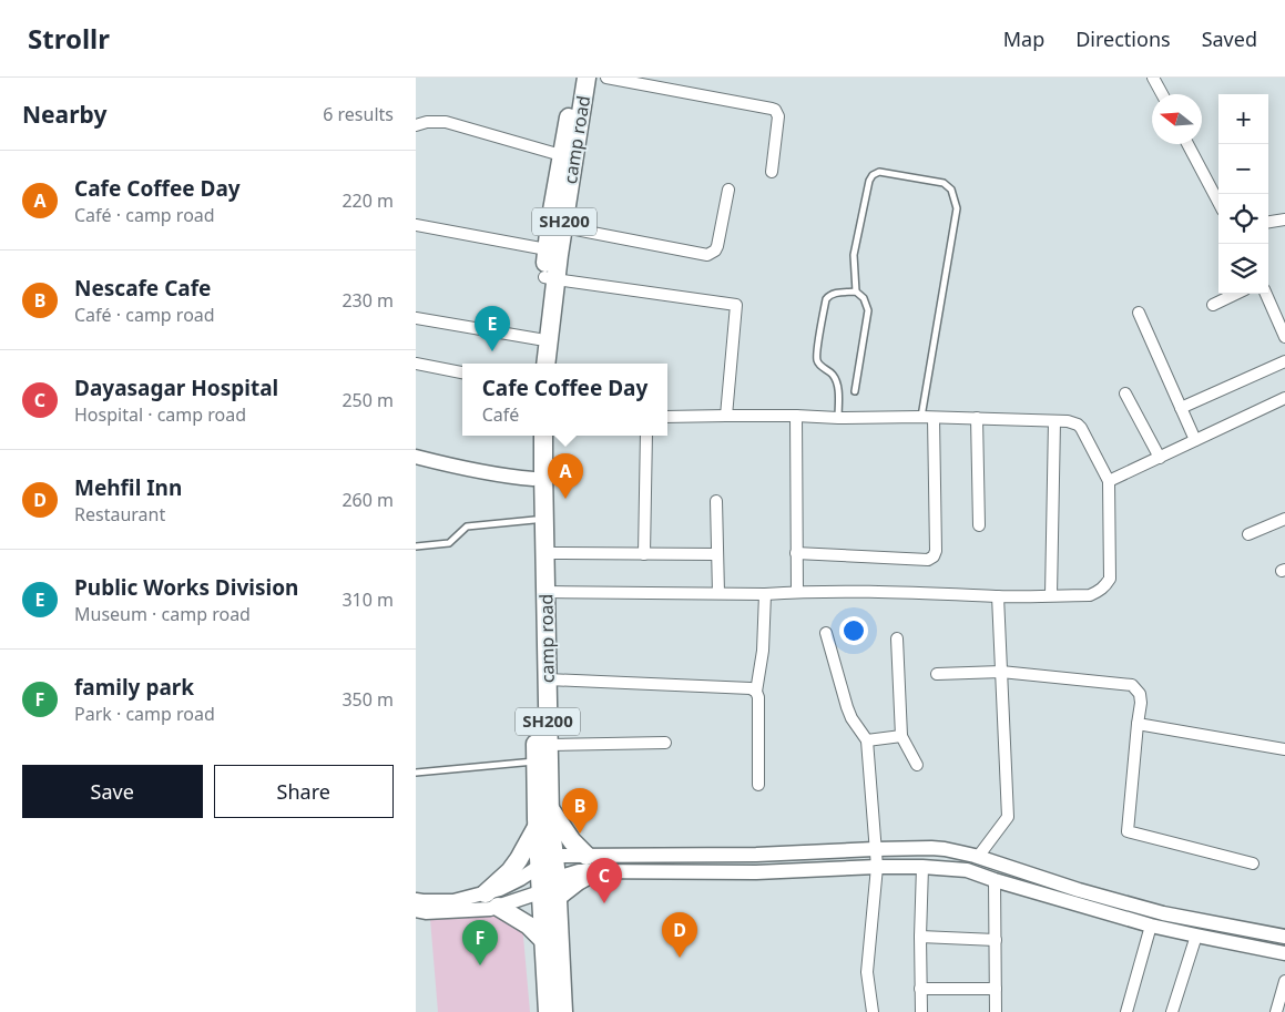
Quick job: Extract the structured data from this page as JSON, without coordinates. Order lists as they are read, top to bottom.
{
  "streets": {
    "main road": ["camp road", "SH200"]
  },
  "north": "left",
  "page": {
    "header": "Strollr",
    "nav": ["Map", "Directions", "Saved"],
    "heading": ["Nearby", "6 results"],
    "map_buttons": ["+", "−"],
    "list": [
      {
        "mark": "A",
        "name": "Cafe Coffee Day",
        "note": "Café · camp road",
        "value": "220 m"
      },
      {
        "mark": "B",
        "name": "Nescafe Cafe",
        "note": "Café · camp road",
        "value": "230 m"
      },
      {
        "mark": "C",
        "name": "Dayasagar Hospital",
        "note": "Hospital · camp road",
        "value": "250 m"
      },
      {
        "mark": "D",
        "name": "Mehfil Inn",
        "note": "Restaurant",
        "value": "260 m"
      },
      {
        "mark": "E",
        "name": "Public Works Division",
        "note": "Museum · camp road",
        "value": "310 m"
      },
      {
        "mark": "F",
        "name": "family park",
        "note": "Park · camp road",
        "value": "350 m"
      }
    ],
    "pins": [
      "E",
      "A",
      "B",
      "C",
      "D",
      "F"
    ],
    "popup": ["Cafe Coffee Day", "Café"],
    "buttons": ["Save", "Share"]
  }
}
